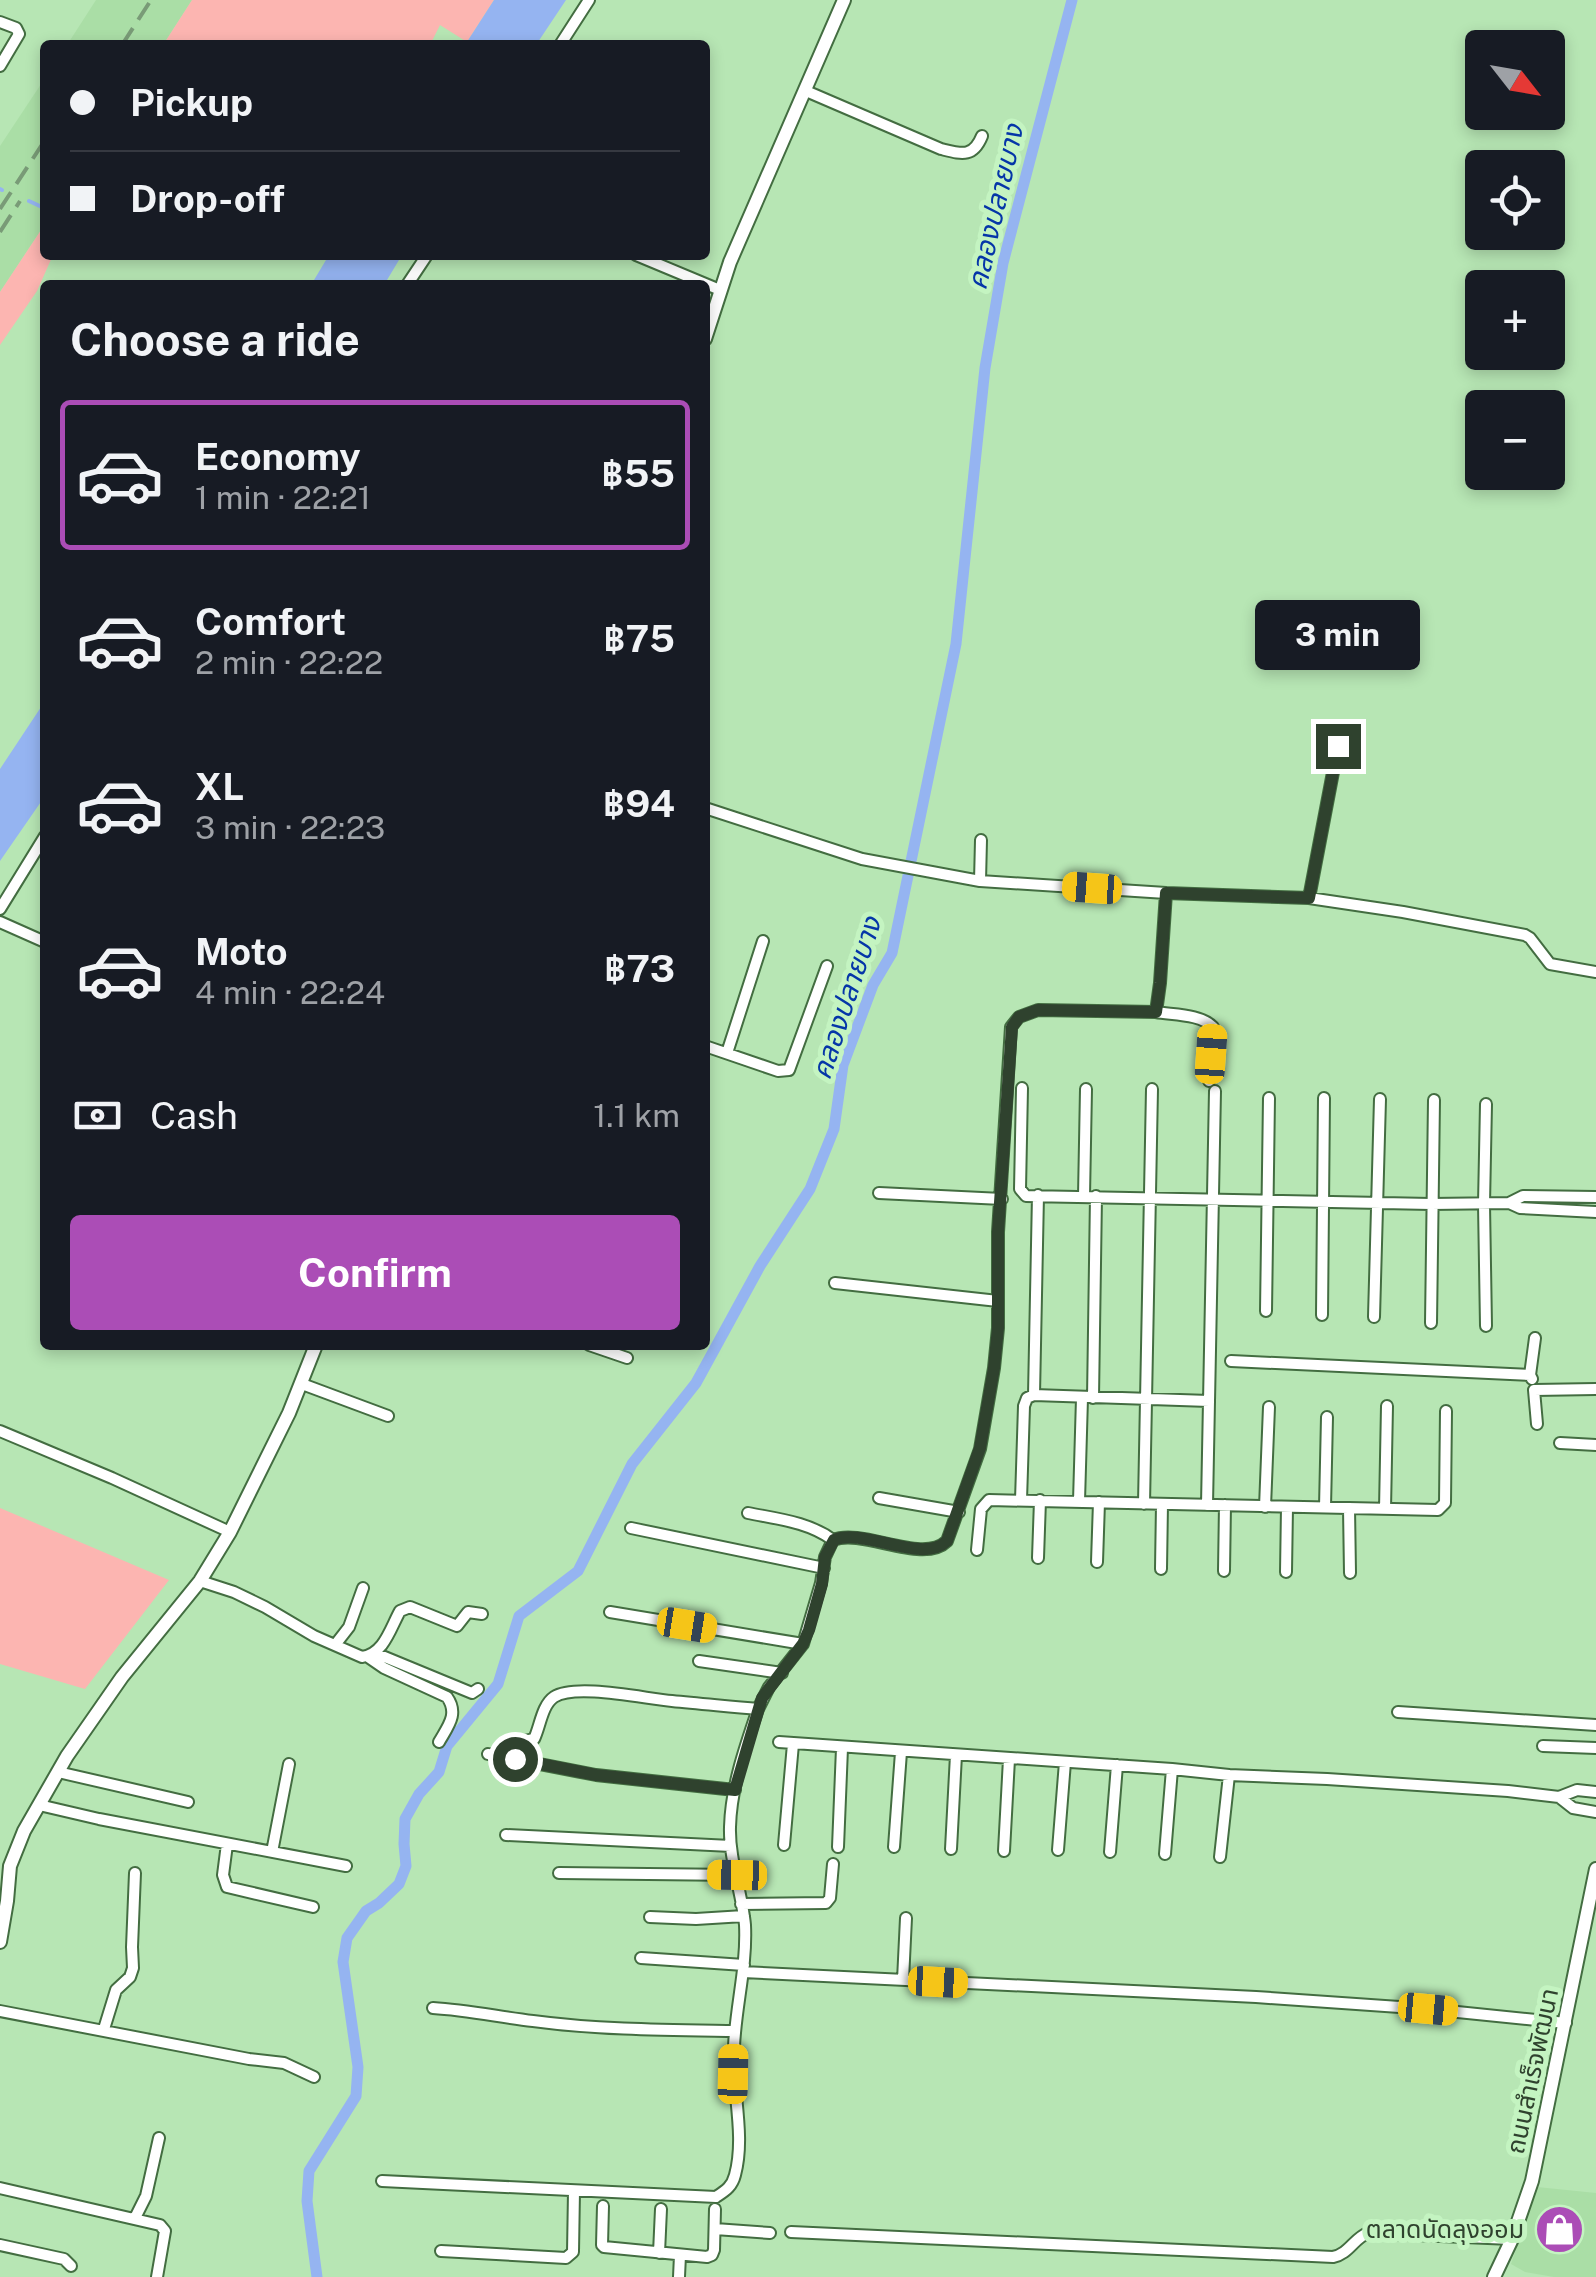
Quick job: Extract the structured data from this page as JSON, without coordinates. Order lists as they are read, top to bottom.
{
  "streets": {
    "street": ["ถนนสำเร็จพัฒนา"]
  },
  "water": ["คลองปลายบาง"],
  "places": {
    "shop": ["ตลาดนัดลุงออม"]
  },
  "north": "bottom right",
  "page": {
    "map_buttons": ["+", "−"],
    "banner": ["Pickup", "Drop-off"],
    "heading": "Choose a ride",
    "list": [
      {
        "name": "Economy",
        "note": "1 min · 22:21",
        "value": "฿55"
      },
      {
        "name": "Comfort",
        "note": "2 min · 22:22",
        "value": "฿75"
      },
      {
        "name": "XL",
        "note": "3 min · 22:23",
        "value": "฿94"
      },
      {
        "name": "Moto",
        "note": "4 min · 22:24",
        "value": "฿73"
      }
    ],
    "bubble": "3 min",
    "pay": ["Cash", "1.1 km"],
    "buttons": "Confirm"
  }
}
